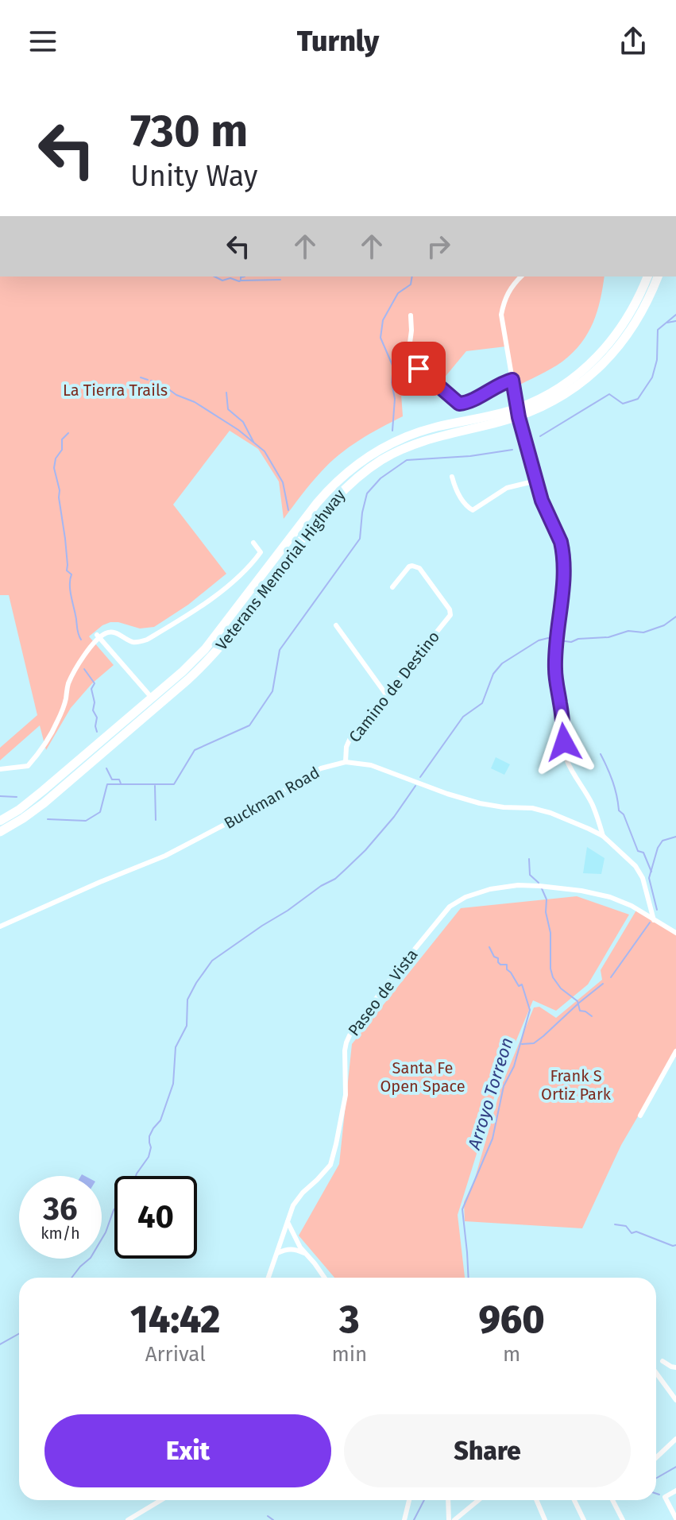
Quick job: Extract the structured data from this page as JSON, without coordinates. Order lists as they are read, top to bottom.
{
  "streets": {
    "highway": ["Veterans Memorial Highway"],
    "street": ["Camino de Destino", "Buckman Road", "Paseo de Vista"]
  },
  "crossings": [
    ["Camino de Destino", "Buckman Road"],
    ["Buckman Road", "Paseo de Vista"]
  ],
  "water": ["Arroyo Torreon"],
  "parks": ["La Tierra Trails", "Santa Fe Open Space", "Frank S Ortiz Park"],
  "page": {
    "header": "Turnly",
    "turn": ["730 m", "Unity Way"],
    "speed": "36 km/h",
    "limit": "40",
    "eta": [
      "14:42",
      "Arrival",
      "3",
      "min",
      "960",
      "m"
    ],
    "buttons": ["Exit", "Share"]
  }
}
